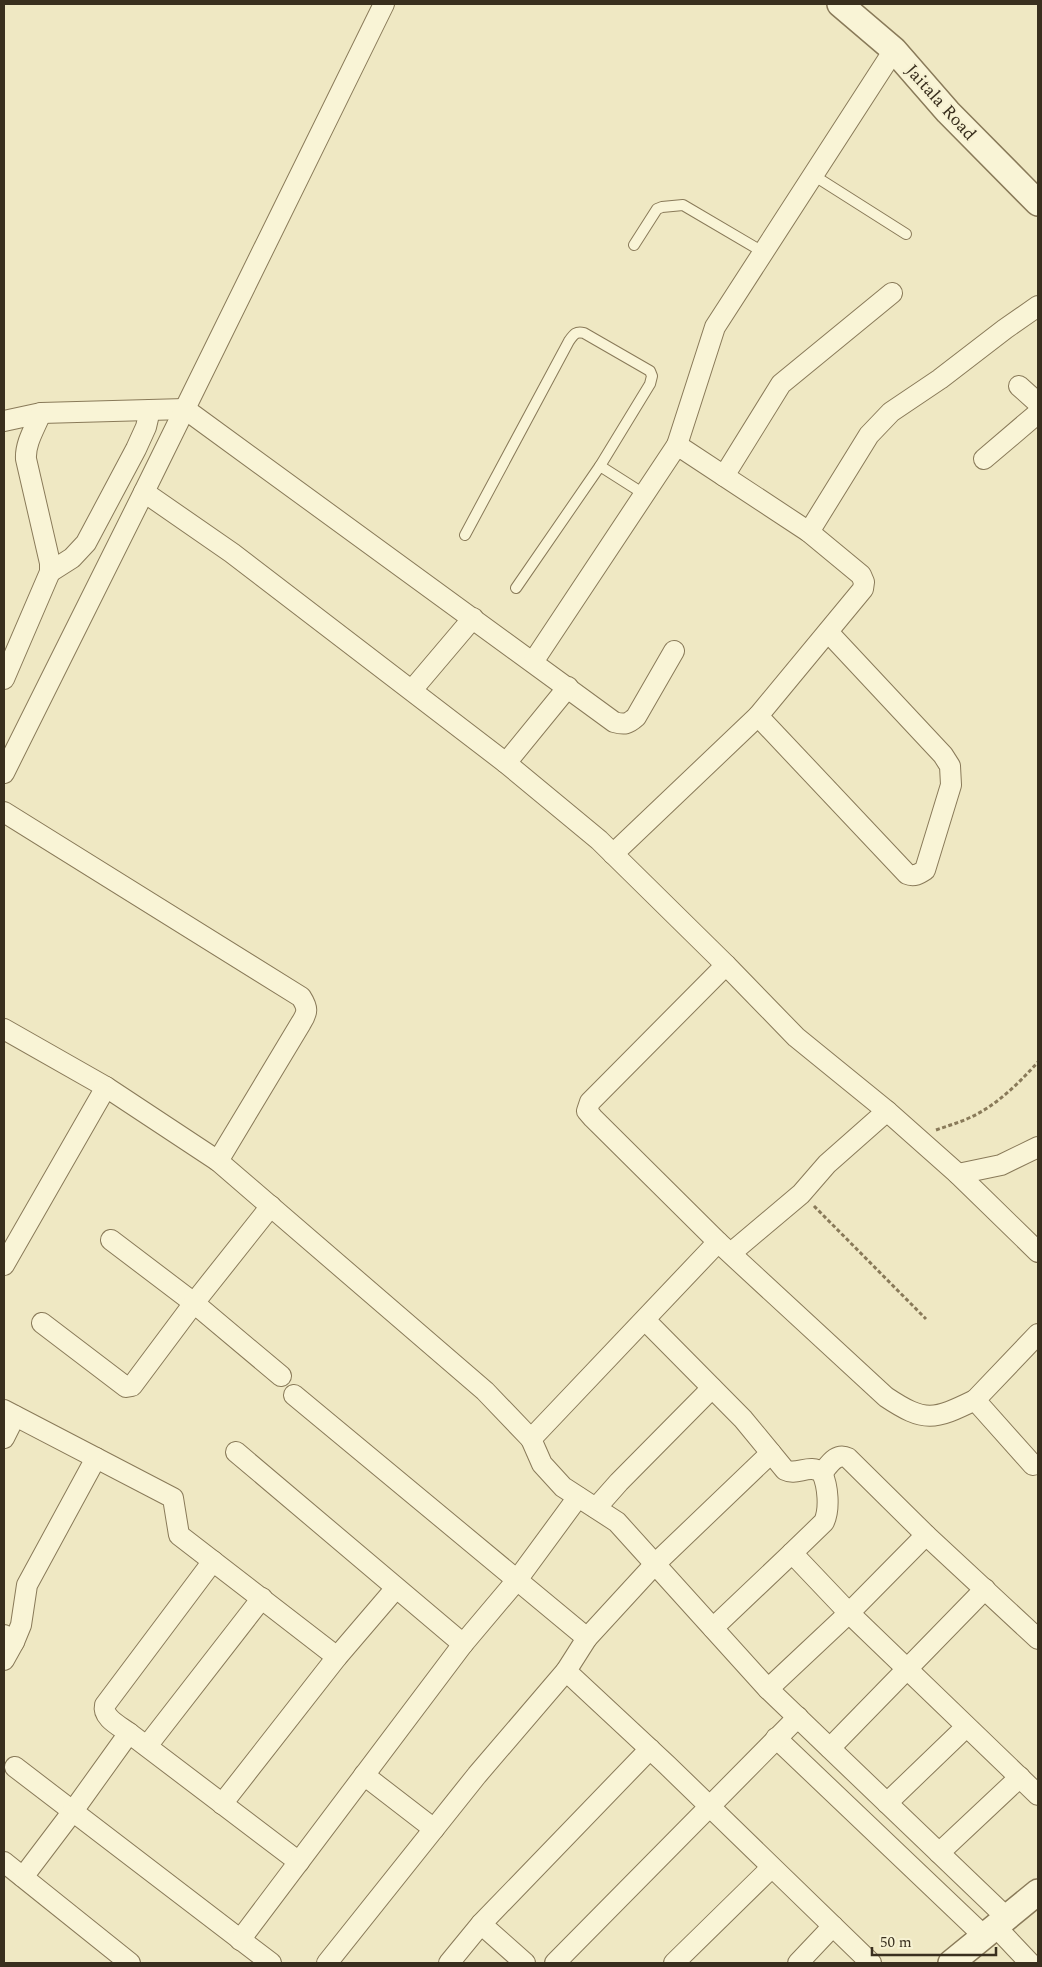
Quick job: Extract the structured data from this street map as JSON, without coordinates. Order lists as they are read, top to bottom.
{
  "streets": {
    "street": ["Jaitala Road"]
  },
  "scale_bar": "50 m"
}
